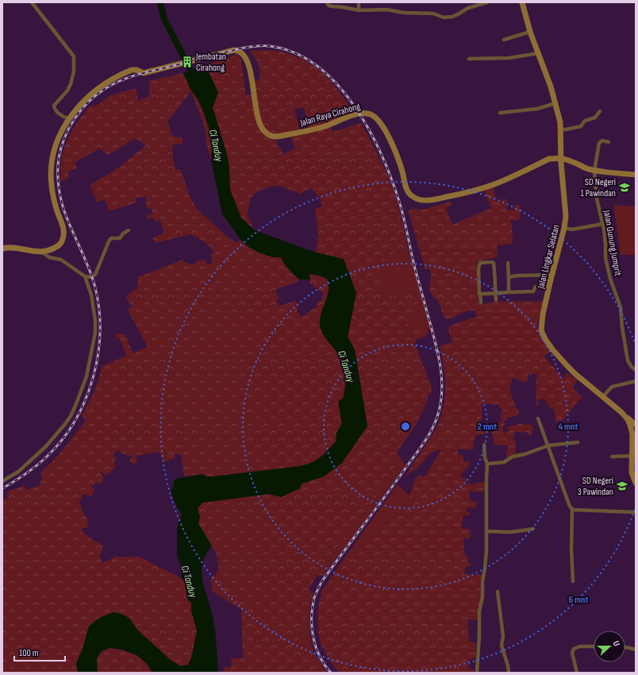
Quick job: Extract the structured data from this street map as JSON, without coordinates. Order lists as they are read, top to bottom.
{
  "streets": {
    "street": ["Jalan Raya Cirahong", "Jalan Gunung Jumprit", "Jalan Lingkar Selatan"]
  },
  "crossings": [
    ["Jalan Raya Cirahong", "Jalan Lingkar Selatan"]
  ],
  "water": ["Ci Tanduy"],
  "places": {
    "building": ["Jembatan Cirahong"],
    "school or university": ["SD Negeri 1 Pawindan", "SD Negeri 3 Pawindan"]
  },
  "scale_bar": "100 m",
  "north": "right",
  "rings": ["2 mnt", "4 mnt", "6 mnt"]
}
